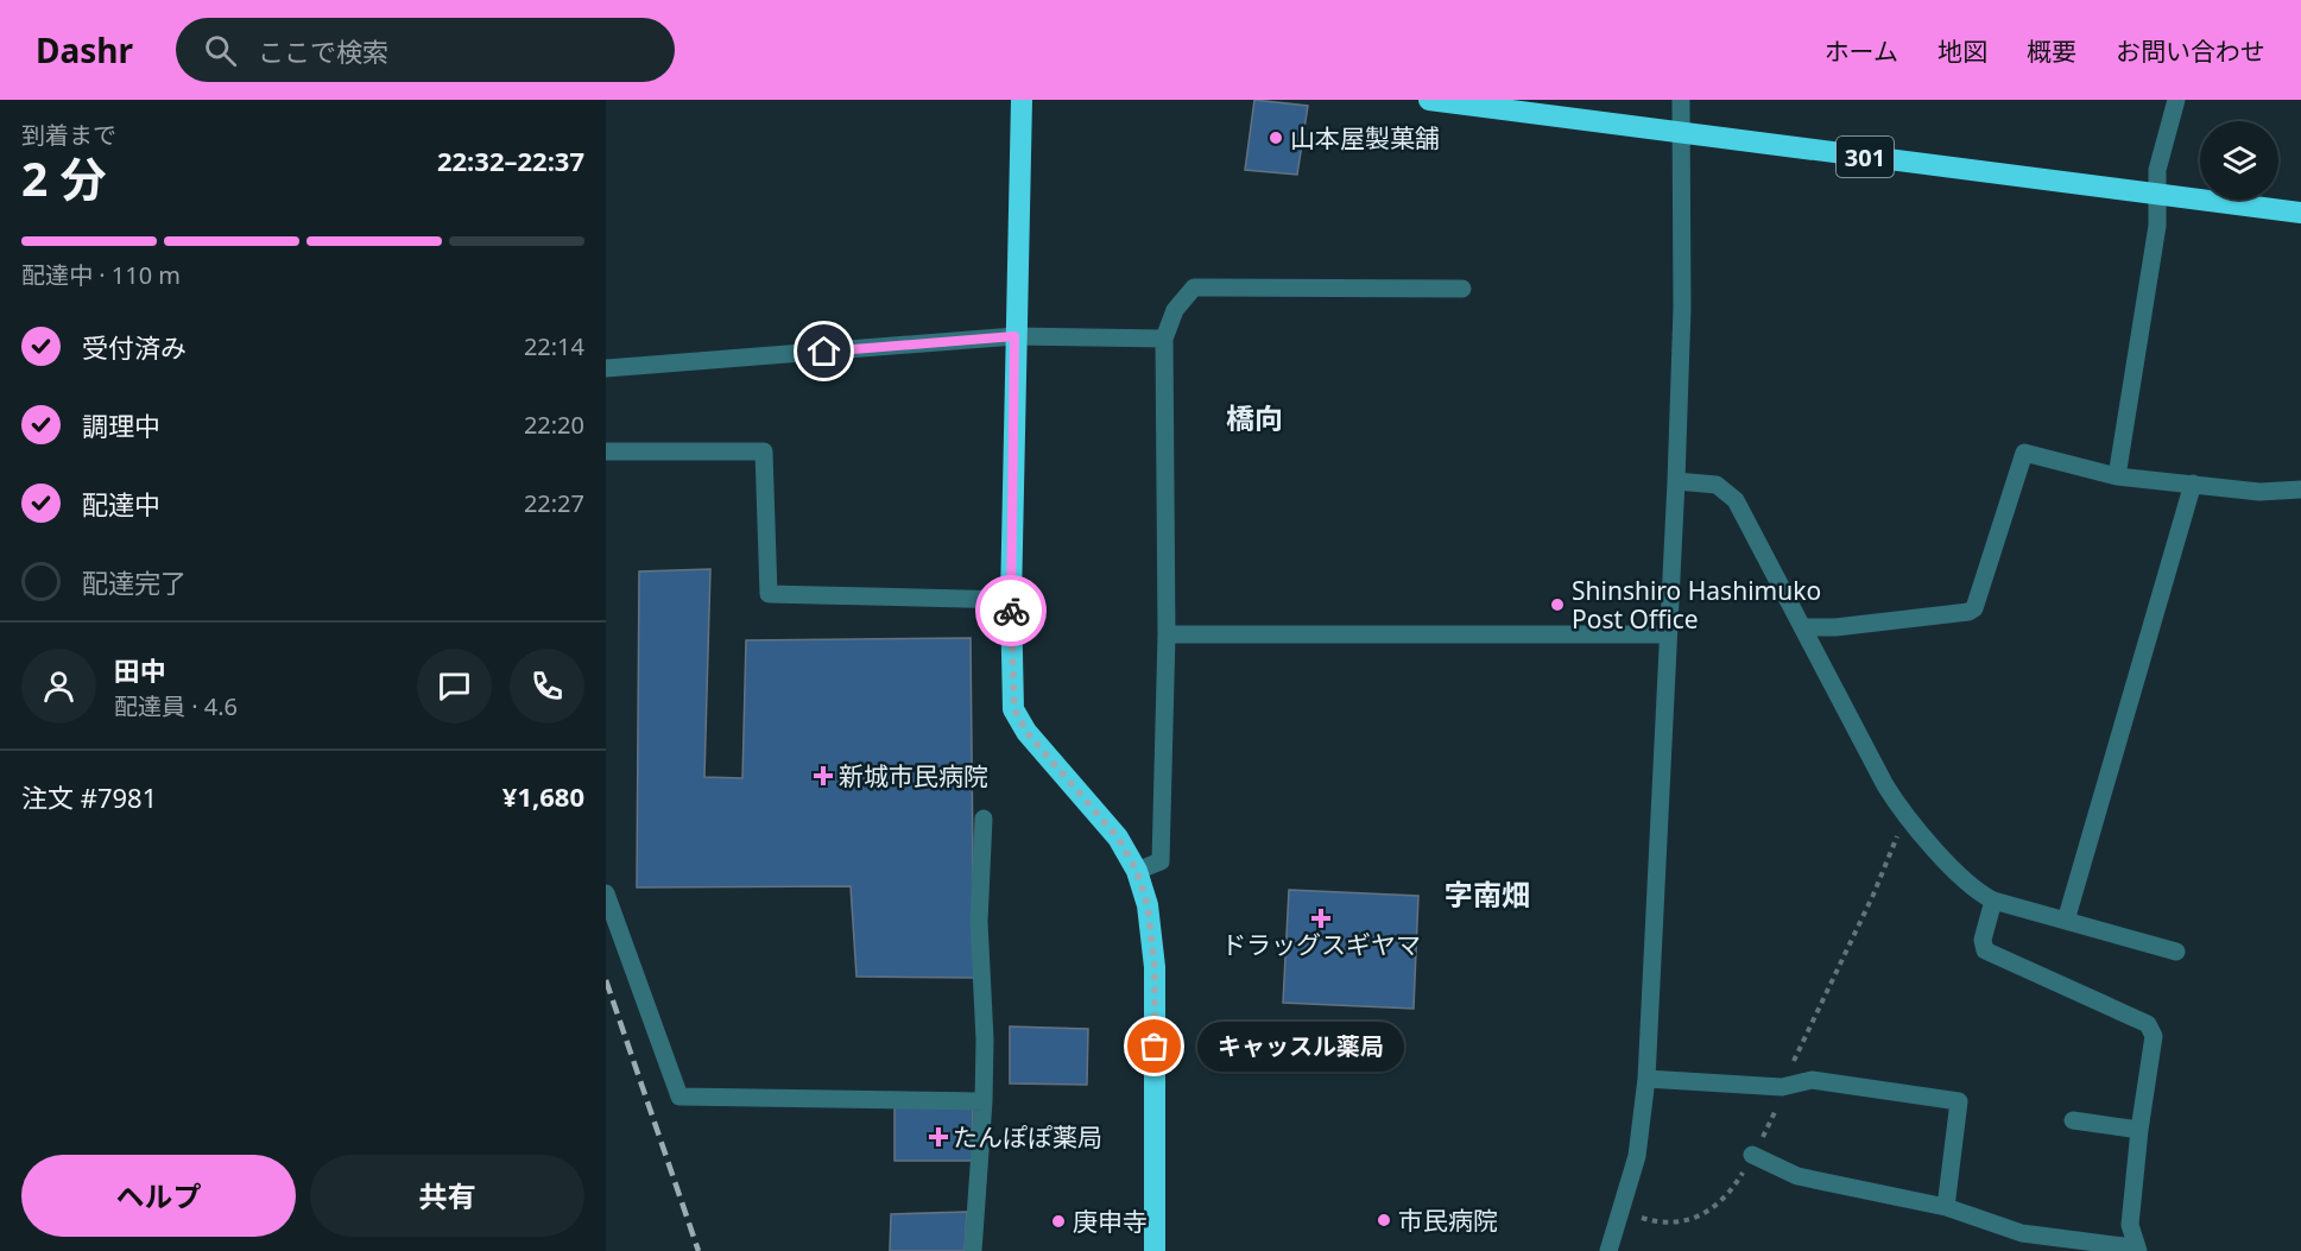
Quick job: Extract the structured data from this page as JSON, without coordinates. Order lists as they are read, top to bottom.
{
  "streets": {
    "highway": ["301"]
  },
  "districts": ["橋向", "字南畑"],
  "places": {
    "other": [
      "山本屋製菓舗",
      "Shinshiro Hashimuko Post Office",
      "キャッスル薬局",
      "市民病院",
      "庚申寺"
    ],
    "health": ["新城市民病院", "ドラッグスギヤマ", "たんぽぽ薬局"]
  },
  "page": {
    "header": "Dashr",
    "search": "ここで検索",
    "nav": [
      "ホーム",
      "地図",
      "概要",
      "お問い合わせ"
    ],
    "heading": ["2 分", "到着まで", "22:32–22:37"],
    "panel": [
      "田中",
      "配達員 · 4.6",
      "注文 #7981",
      "¥1,680"
    ],
    "bar": "配達中 · 110 m",
    "list": [
      ["受付済み", "22:14"],
      ["調理中", "22:20"],
      ["配達中", "22:27"],
      "配達完了"
    ],
    "bubble": "キャッスル薬局",
    "buttons": ["ヘルプ", "共有"]
  }
}
